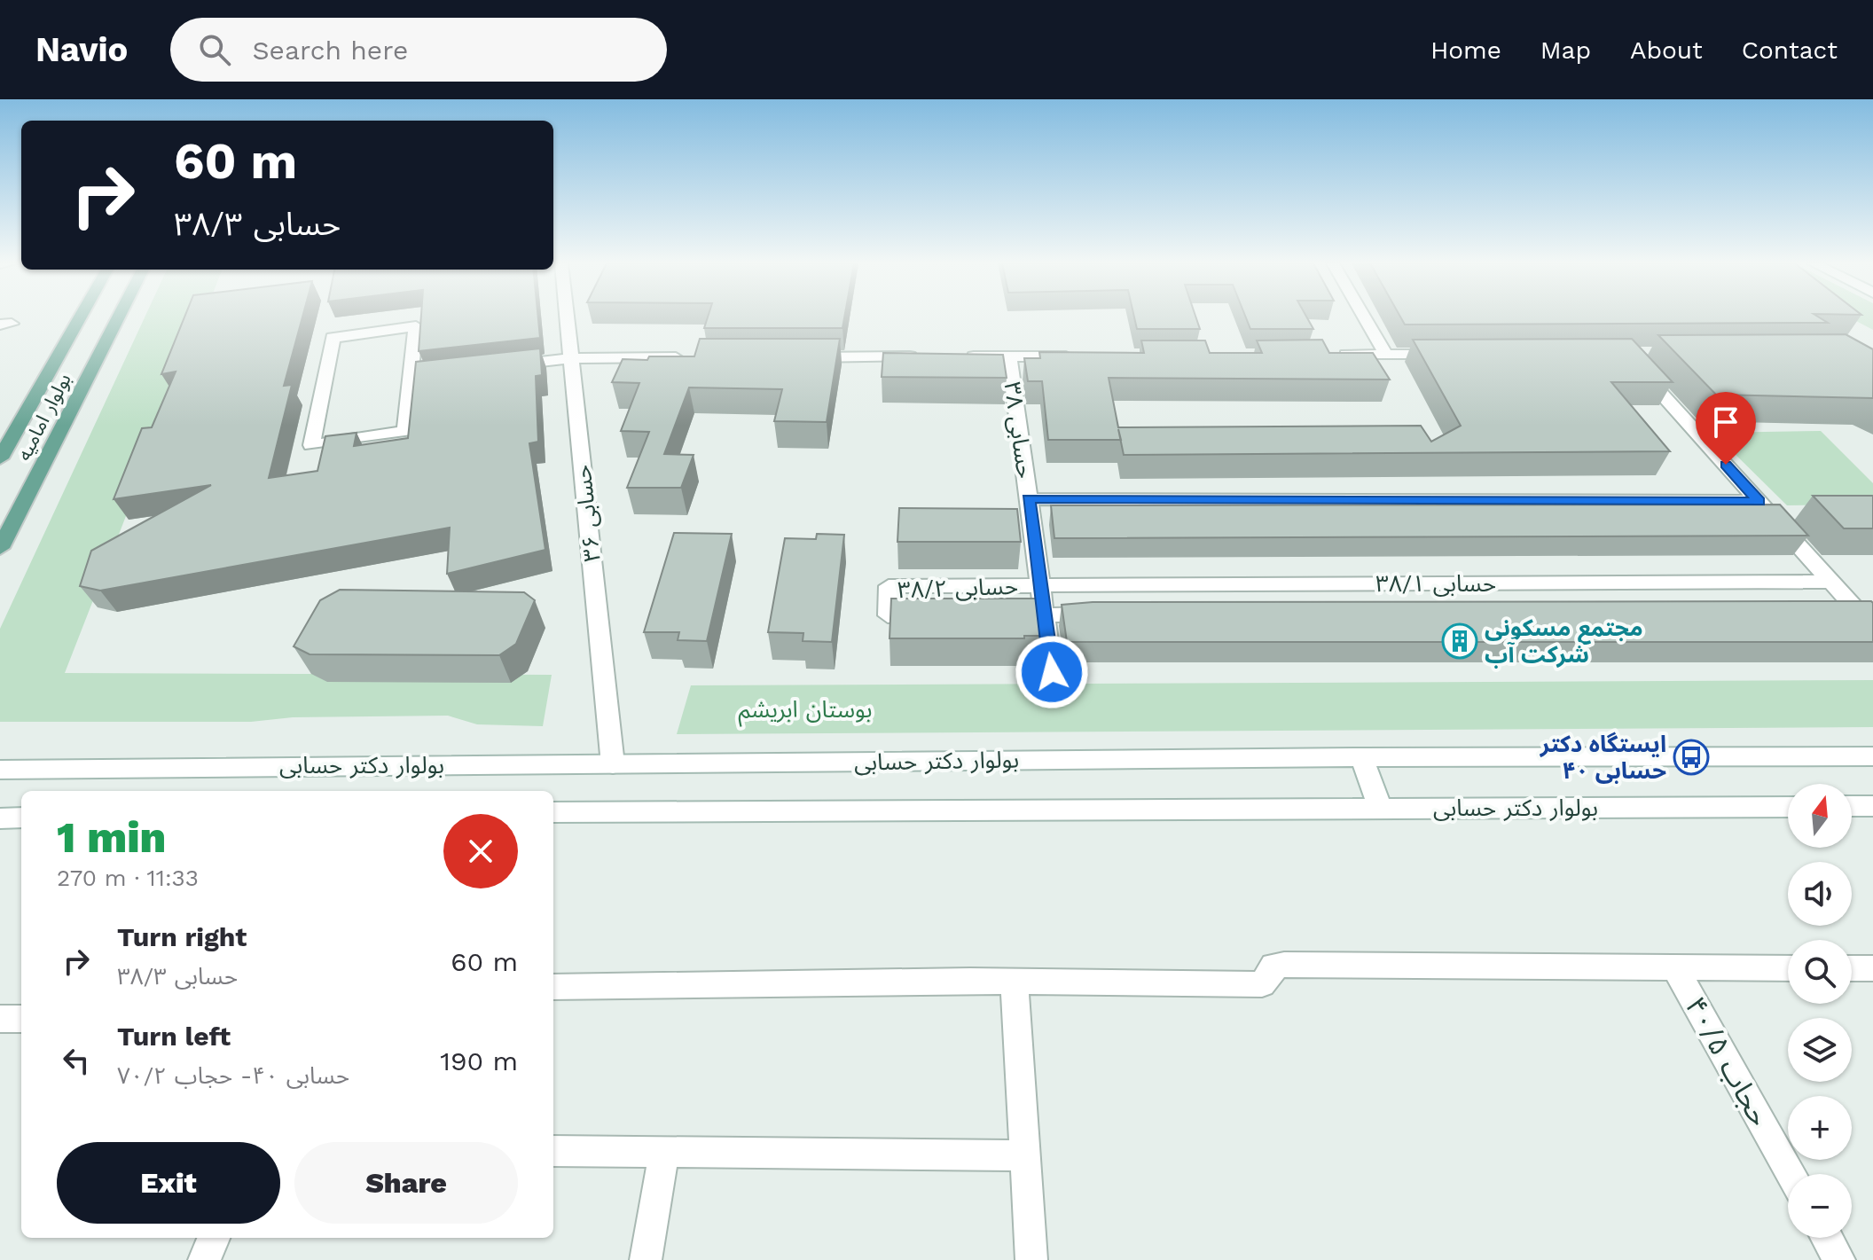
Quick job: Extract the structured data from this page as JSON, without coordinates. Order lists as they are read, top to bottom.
{
  "streets": {
    "main road": ["بولوار امامیه"],
    "street": [
      "حسابی ۳۸",
      "حسابی ۳۶",
      "حسابی ۳۸/۱",
      "حسابی ۳۸/۲",
      "بولوار دکتر حسابی",
      "حجاب ۴۰/۵"
    ]
  },
  "crossings": [
    ["حسابی ۳۸", "حسابی ۳۸/۱"],
    ["حسابی ۳۸", "حسابی ۳۸/۲"],
    ["حسابی ۳۶", "بولوار دکتر حسابی"],
    ["حسابی ۳۸/۱", "حسابی ۳۸/۲"]
  ],
  "parks": ["بوستان ابریشم"],
  "places": {
    "building": ["مجتمع مسکونی شرکت آب"],
    "bus stop": ["ایستگاه دکتر حسابی ۴۰"]
  },
  "north": "top",
  "page": {
    "header": "Navio",
    "search": "Search here",
    "nav": [
      "Home",
      "Map",
      "About",
      "Contact"
    ],
    "turn": ["60 m", "حسابی ۳۸/۳"],
    "map_buttons": ["+", "−"],
    "heading": ["1 min", "270 m · 11:33"],
    "list": [
      {
        "name": "Turn right",
        "note": "حسابی ۳۸/۳",
        "value": "60 m"
      },
      {
        "name": "Turn left",
        "note": "حسابی ۴۰- حجاب ۷۰/۲",
        "value": "190 m"
      }
    ],
    "buttons": ["Exit", "Share"]
  }
}
